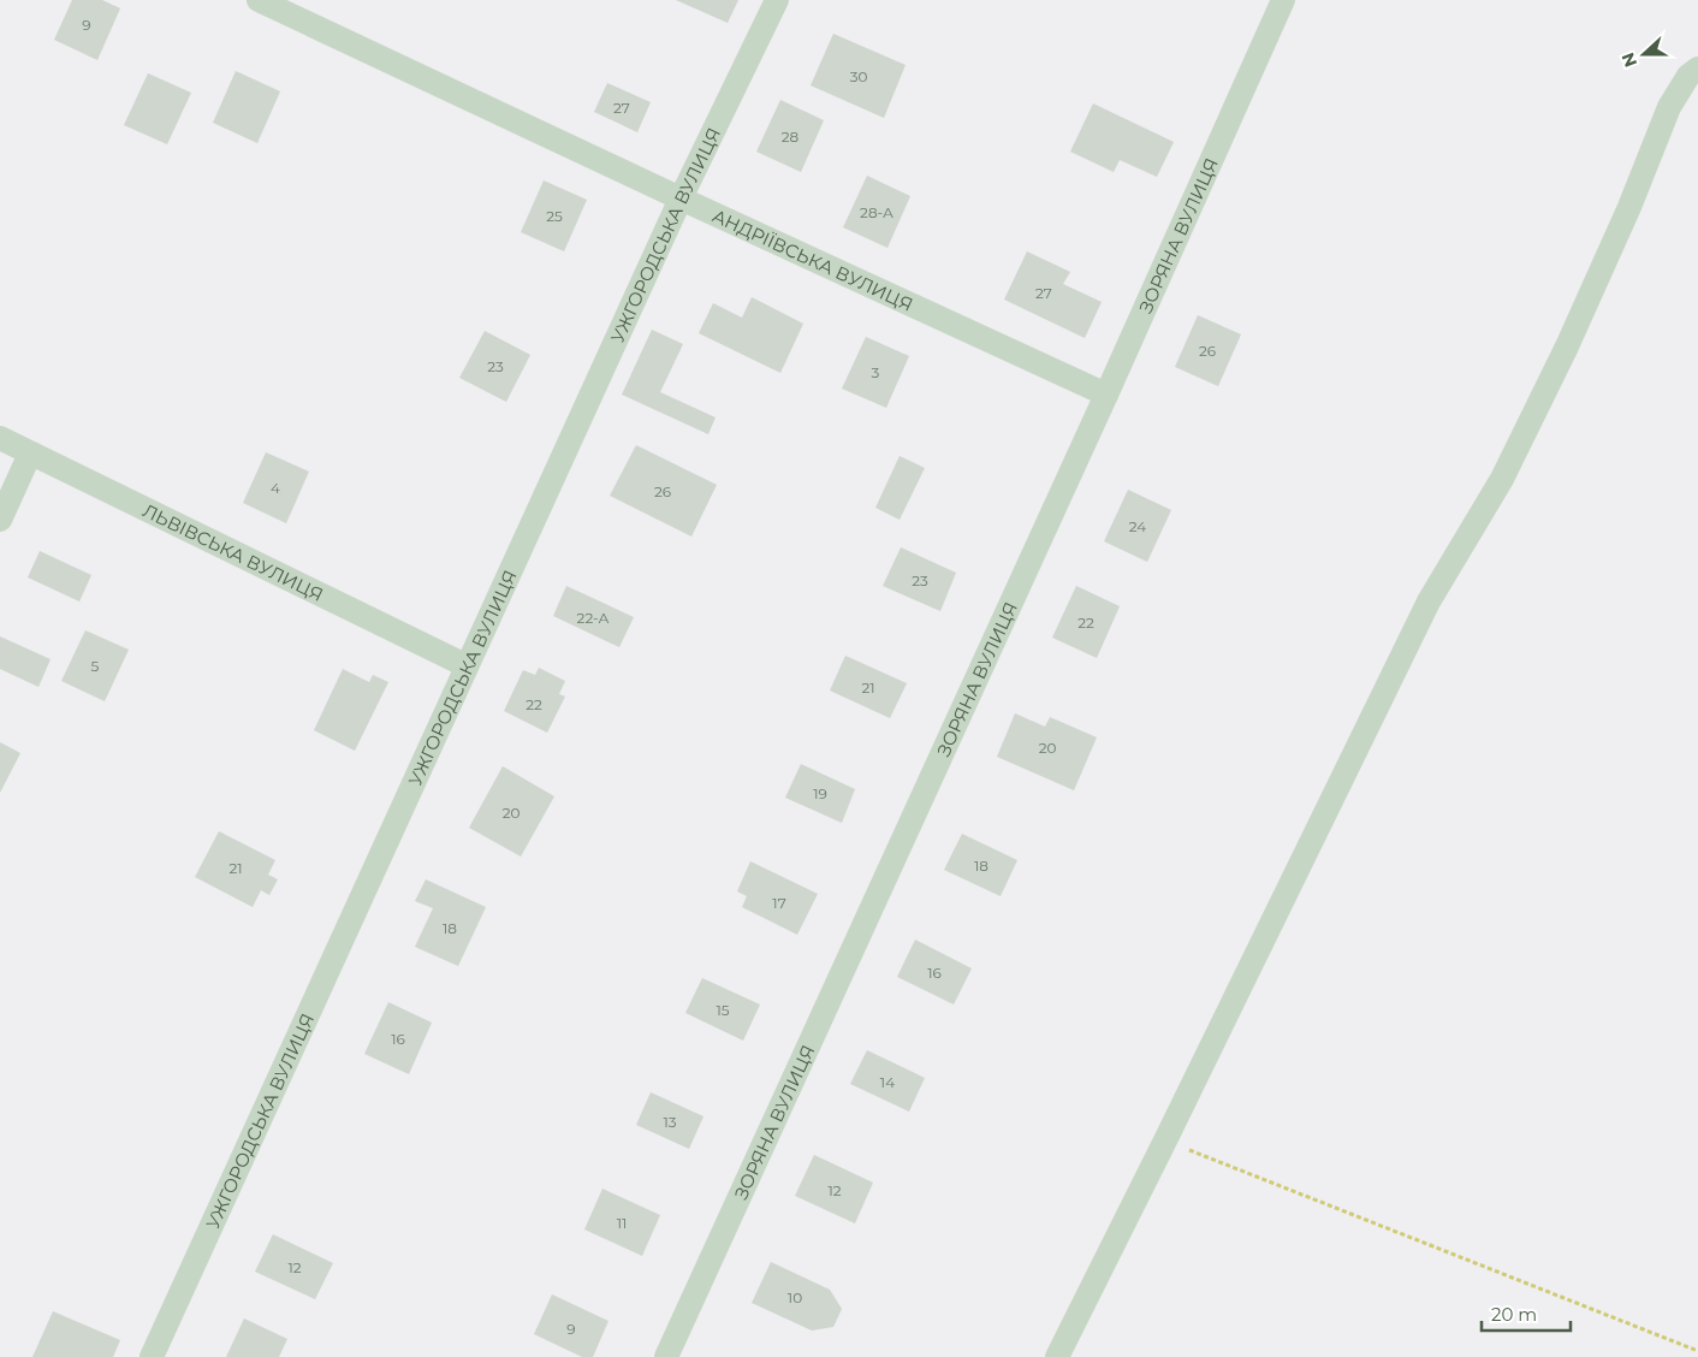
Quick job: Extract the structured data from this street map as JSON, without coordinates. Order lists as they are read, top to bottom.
{
  "streets": {
    "street": [
      "УЖГОРОДСЬКА ВУЛИЦЯ",
      "ЗОРЯНА ВУЛИЦЯ",
      "АНДРІЇВСЬКА ВУЛИЦЯ",
      "ЛЬВІВСЬКА ВУЛИЦЯ"
    ]
  },
  "crossings": [
    ["УЖГОРОДСЬКА ВУЛИЦЯ", "АНДРІЇВСЬКА ВУЛИЦЯ"],
    ["УЖГОРОДСЬКА ВУЛИЦЯ", "ЛЬВІВСЬКА ВУЛИЦЯ"],
    ["ЗОРЯНА ВУЛИЦЯ", "АНДРІЇВСЬКА ВУЛИЦЯ"]
  ],
  "house_numbers": [
    "9",
    "30",
    "27",
    "28",
    "28-А",
    "25",
    "27",
    "26",
    "23",
    "3",
    "4",
    "26",
    "24",
    "23",
    "22-А",
    "22",
    "5",
    "21",
    "22",
    "20",
    "19",
    "20",
    "18",
    "21",
    "17",
    "18",
    "16",
    "15",
    "16",
    "14",
    "13",
    "12",
    "11",
    "12",
    "10",
    "9"
  ],
  "scale_bar": "20 m",
  "north": "left"
}
